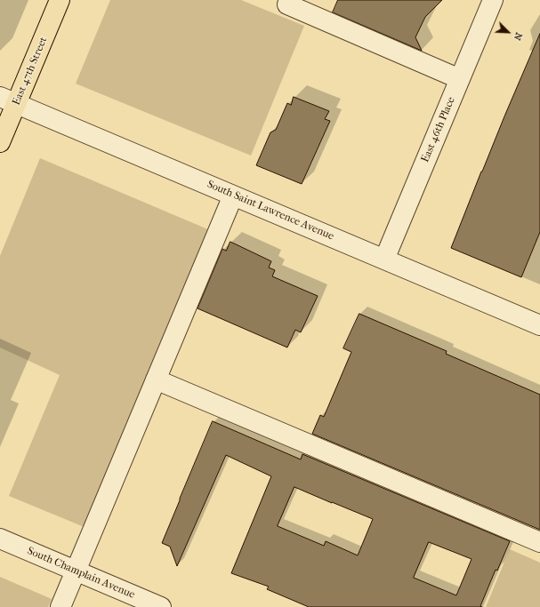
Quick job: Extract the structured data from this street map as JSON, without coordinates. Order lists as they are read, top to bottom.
{
  "streets": {
    "main road": ["East 47th Street"],
    "street": ["East 46th Place", "South Saint Lawrence Avenue", "South Champlain Avenue"]
  },
  "crossings": [
    ["East 47th Street", "South Saint Lawrence Avenue"],
    ["East 46th Place", "South Saint Lawrence Avenue"]
  ],
  "north": "bottom right"
}
